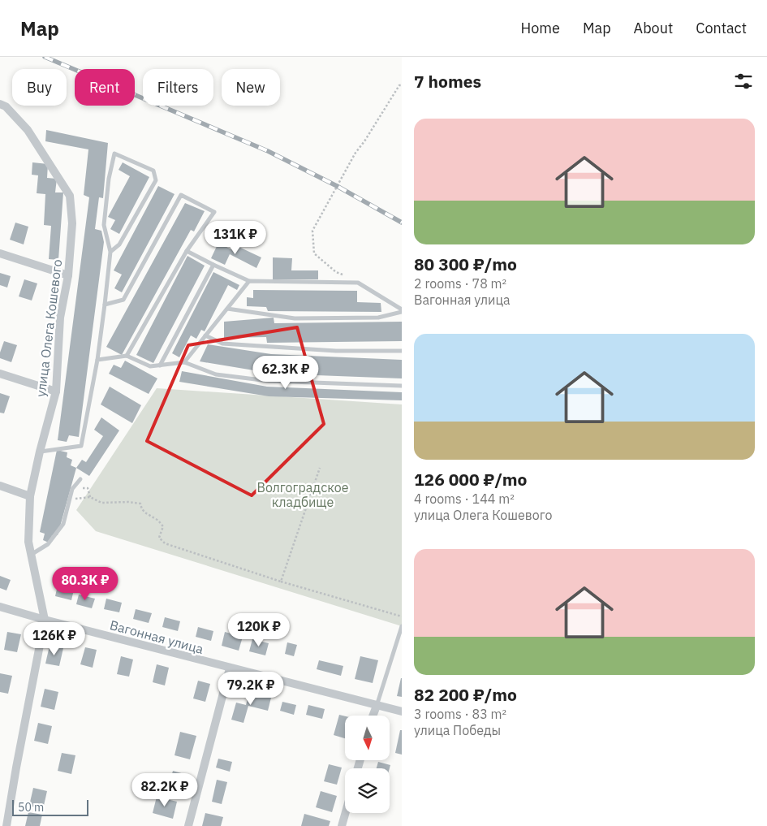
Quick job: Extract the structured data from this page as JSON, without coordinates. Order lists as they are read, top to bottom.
{
  "streets": {
    "street": ["улица Олега Кошевого", "Вагонная улица"]
  },
  "crossings": [
    ["улица Олега Кошевого", "Вагонная улица"]
  ],
  "parks": ["Волгоградское кладбище"],
  "scale_bar": "50 m",
  "north": "bottom",
  "page": {
    "header": "Map",
    "nav": [
      "Home",
      "Map",
      "About",
      "Contact"
    ],
    "heading": "7 homes",
    "chip": [
      "Buy",
      "Rent",
      "Filters",
      "New"
    ],
    "list": [
      {
        "name": "80 300 ₽/mo",
        "note": "2 rooms · 78 m² · Вагонная улица"
      },
      {
        "name": "126 000 ₽/mo",
        "note": "4 rooms · 144 m² · улица Олега Кошевого"
      },
      {
        "name": "82 200 ₽/mo",
        "note": "3 rooms · 83 m² · улица Победы"
      }
    ],
    "price": [
      "131K ₽",
      "62.3K ₽",
      "80.3K ₽",
      "120K ₽",
      "126K ₽",
      "79.2K ₽",
      "82.2K ₽"
    ],
    "scale": "50 m"
  }
}
